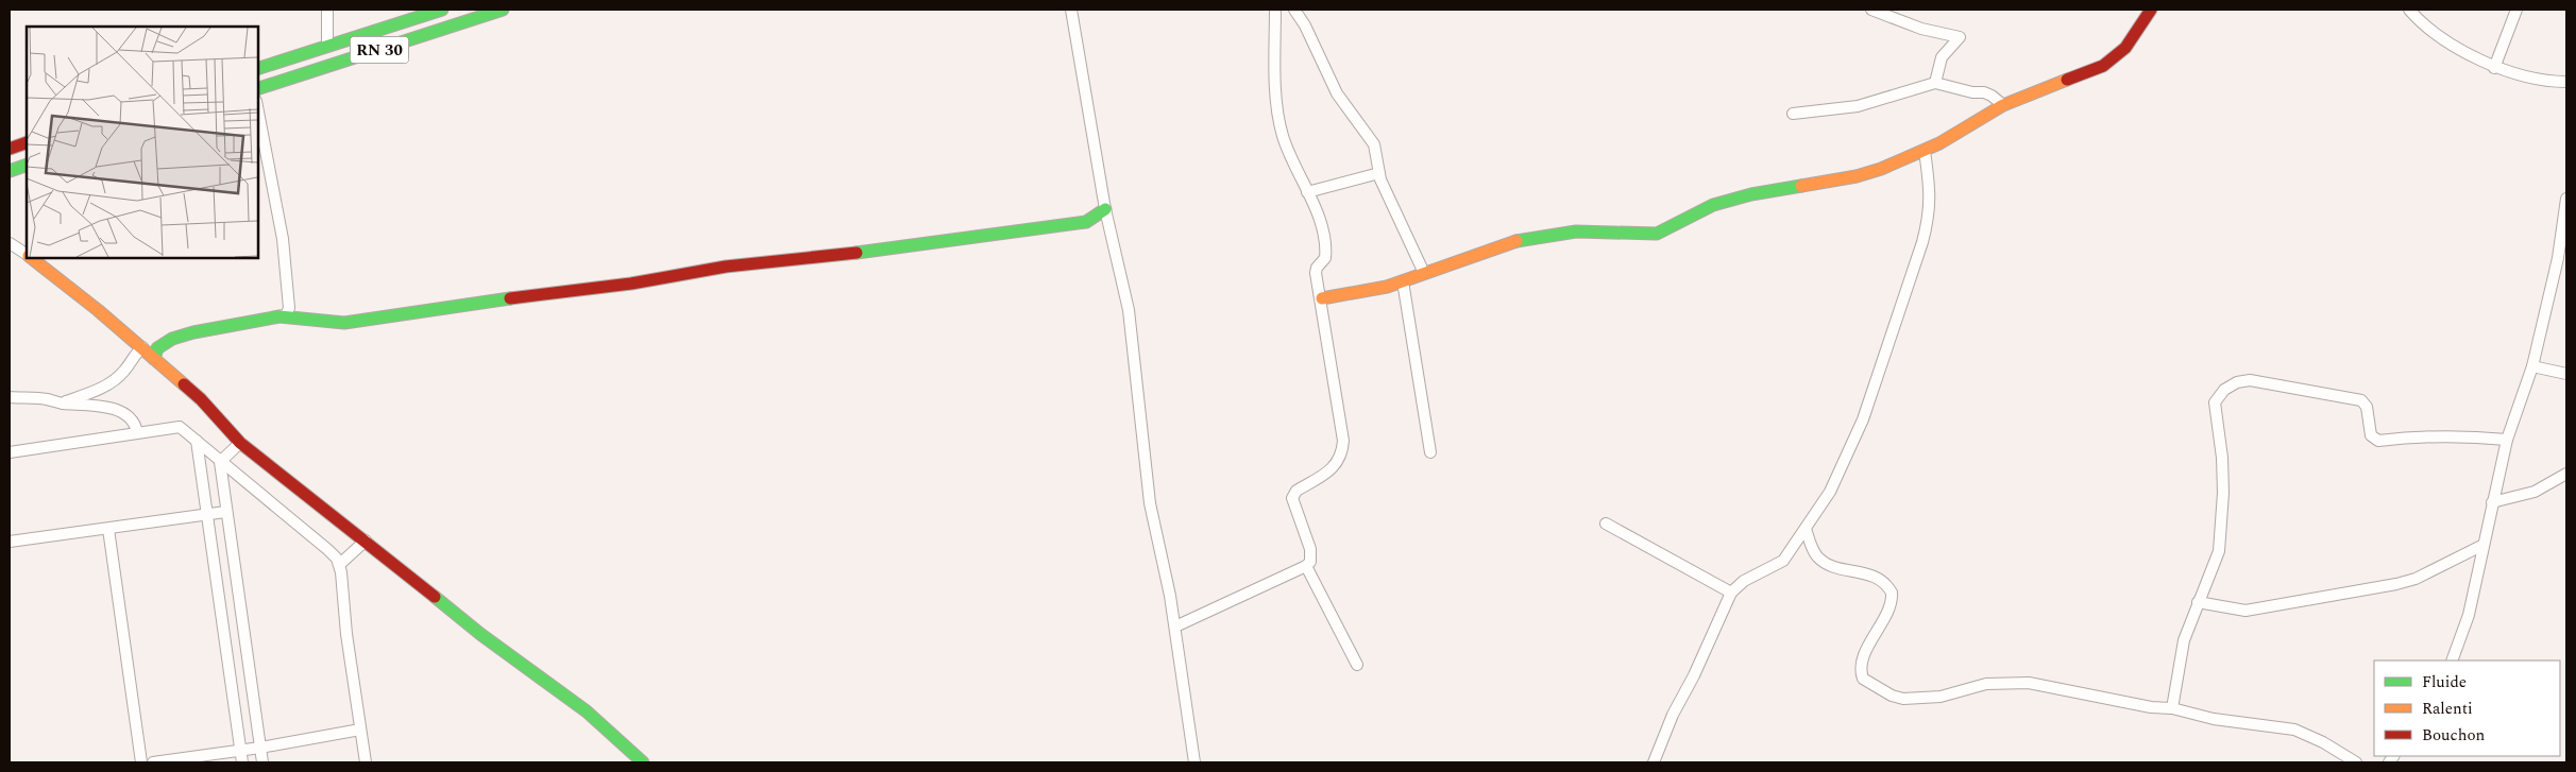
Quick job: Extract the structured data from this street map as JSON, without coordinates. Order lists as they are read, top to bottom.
{
  "streets": {
    "street": ["RN 30"]
  },
  "legend": ["Fluide", "Ralenti", "Bouchon"]
}
